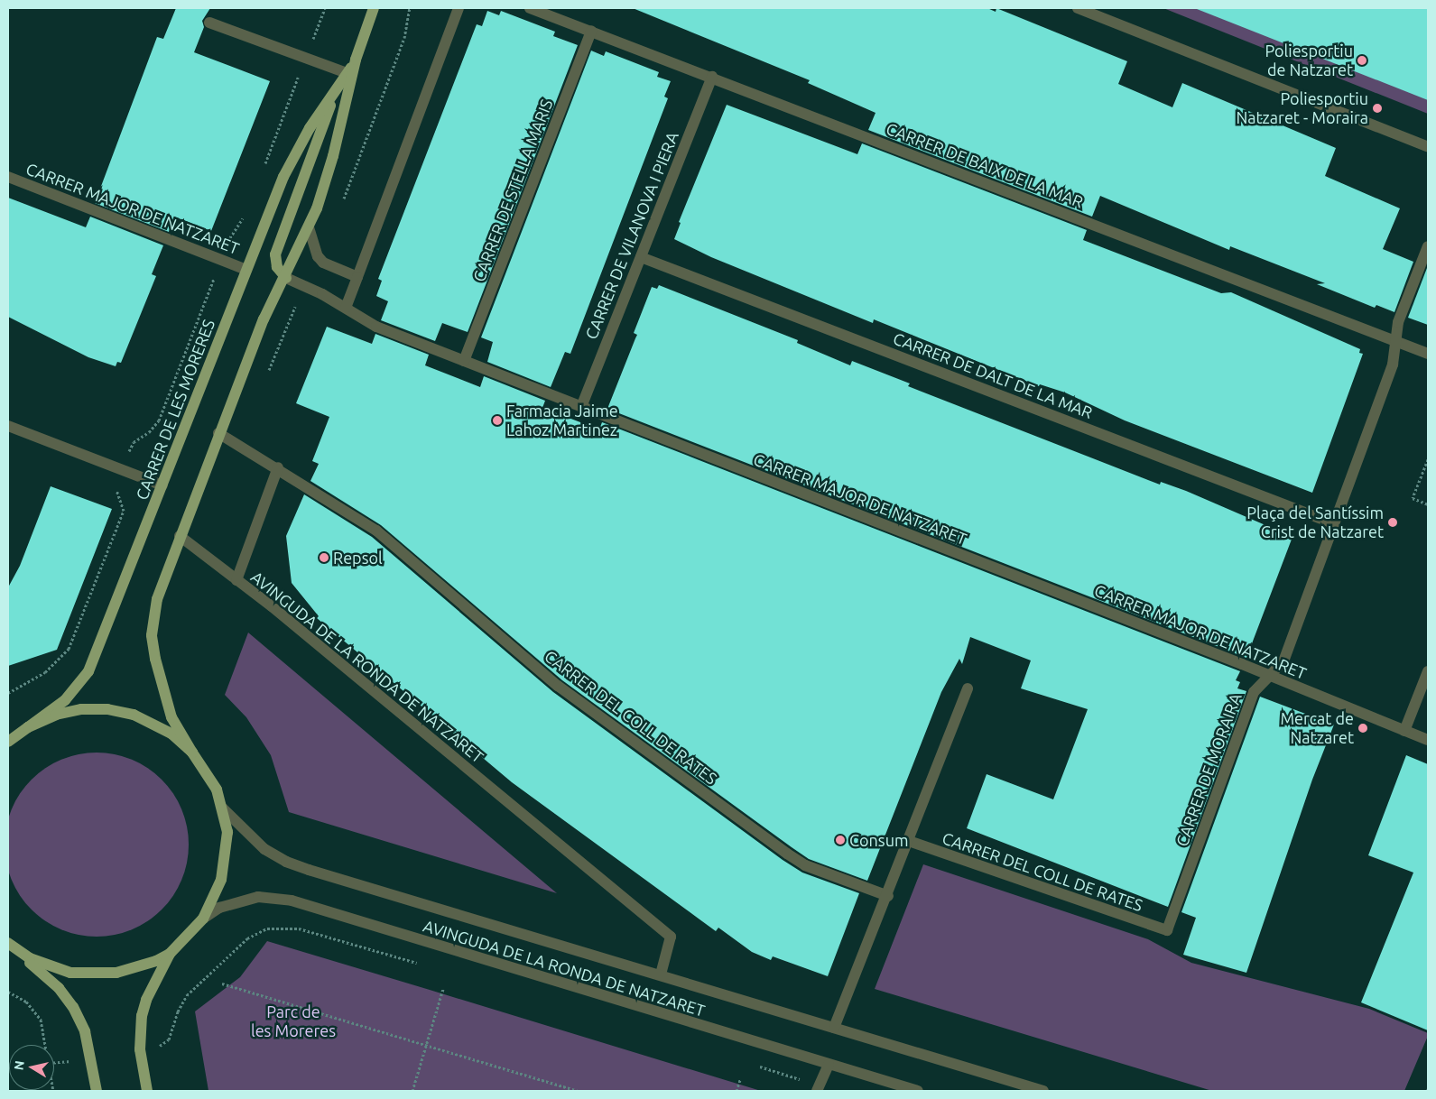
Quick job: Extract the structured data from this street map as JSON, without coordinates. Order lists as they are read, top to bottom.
{
  "streets": {
    "main road": ["CARRER DE LES MORERES"],
    "street": [
      "CARRER DE BAIX DE LA MAR",
      "CARRER DE STELLA MARIS",
      "CARRER MAJOR DE NATZARET",
      "CARRER DE VILANOVA I PIERA",
      "CARRER DE DALT DE LA MAR",
      "AVINGUDA DE LA RONDA DE NATZARET",
      "CARRER DEL COLL DE RATES",
      "CARRER DE MORAIRA"
    ]
  },
  "crossings": [
    ["CARRER DE BAIX DE LA MAR", "CARRER DE STELLA MARIS"],
    ["CARRER DE BAIX DE LA MAR", "CARRER DE VILANOVA I PIERA"],
    ["CARRER DE BAIX DE LA MAR", "CARRER DE MORAIRA"],
    ["CARRER DE STELLA MARIS", "CARRER MAJOR DE NATZARET"],
    ["CARRER MAJOR DE NATZARET", "CARRER DE VILANOVA I PIERA"],
    ["CARRER MAJOR DE NATZARET", "CARRER DE LES MORERES"],
    ["CARRER MAJOR DE NATZARET", "CARRER DE MORAIRA"],
    ["CARRER DE VILANOVA I PIERA", "CARRER DE DALT DE LA MAR"],
    ["CARRER DE DALT DE LA MAR", "CARRER DE MORAIRA"],
    ["CARRER DEL COLL DE RATES", "CARRER DE MORAIRA"]
  ],
  "parks": ["Parc de les Moreres"],
  "places": [
    "Poliesportiu de Natzaret",
    "Poliesportiu Natzaret - Moraira",
    "Farmacia Jaime Lahoz Martinez",
    "Plaça del Santíssim Crist de Natzaret",
    "Repsol",
    "Mercat de Natzaret",
    "Consum"
  ],
  "north": "left"
}
